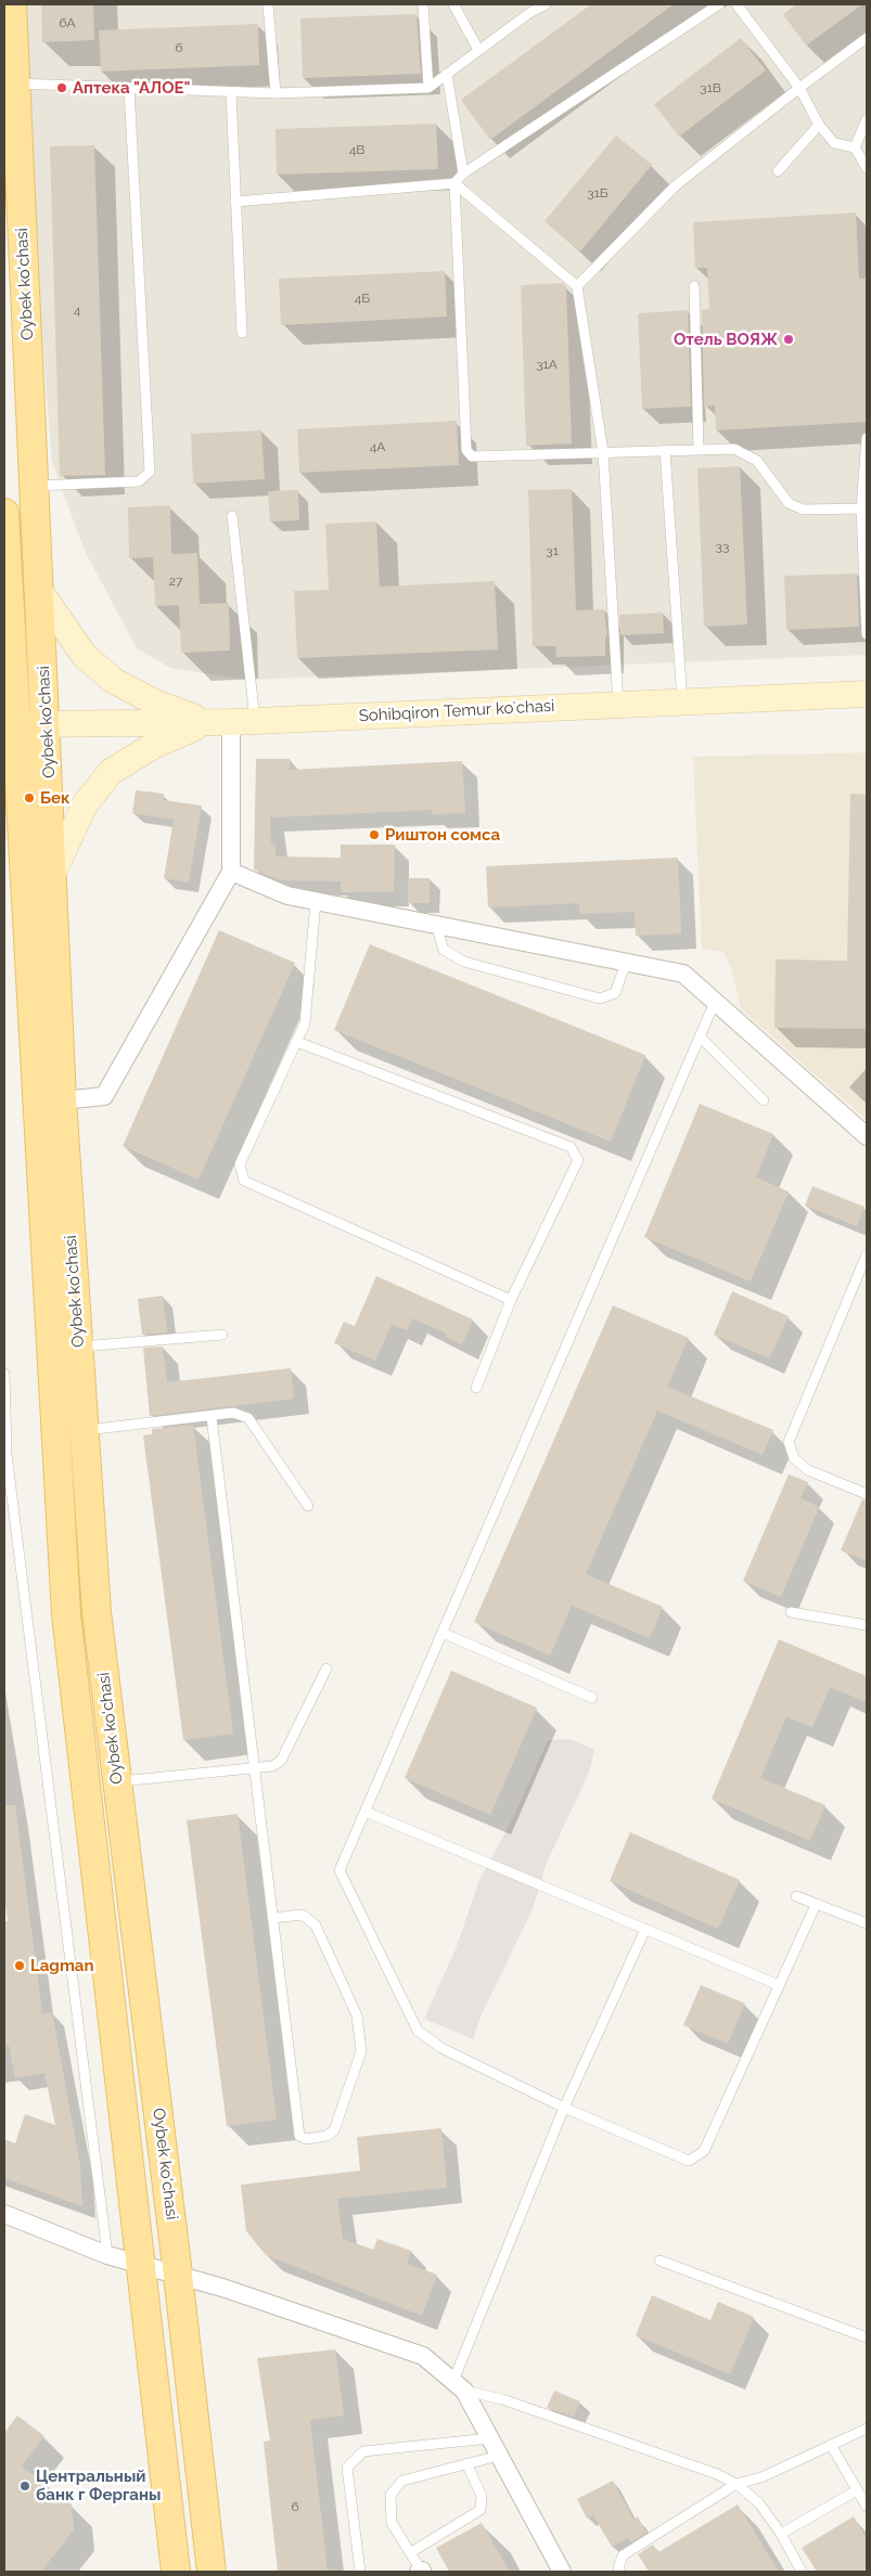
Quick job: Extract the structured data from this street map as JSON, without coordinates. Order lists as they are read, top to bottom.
{
  "streets": {
    "main road": ["Oybek ko‘chasi", "Sohibqiron Temur koʻchasi"]
  },
  "crossings": [
    ["Oybek ko‘chasi", "Sohibqiron Temur koʻchasi"]
  ],
  "places": [
    "Аптека \"АЛОЕ\"",
    "Отель ВОЯЖ",
    "Бек",
    "Риштон сомса",
    "Lagman",
    "Центральный банк г Ферганы"
  ],
  "house_numbers": [
    "6А",
    "6",
    "31В",
    "4В",
    "31Б",
    "4Б",
    "4",
    "31А",
    "4А",
    "33",
    "31",
    "27",
    "6"
  ]
}
